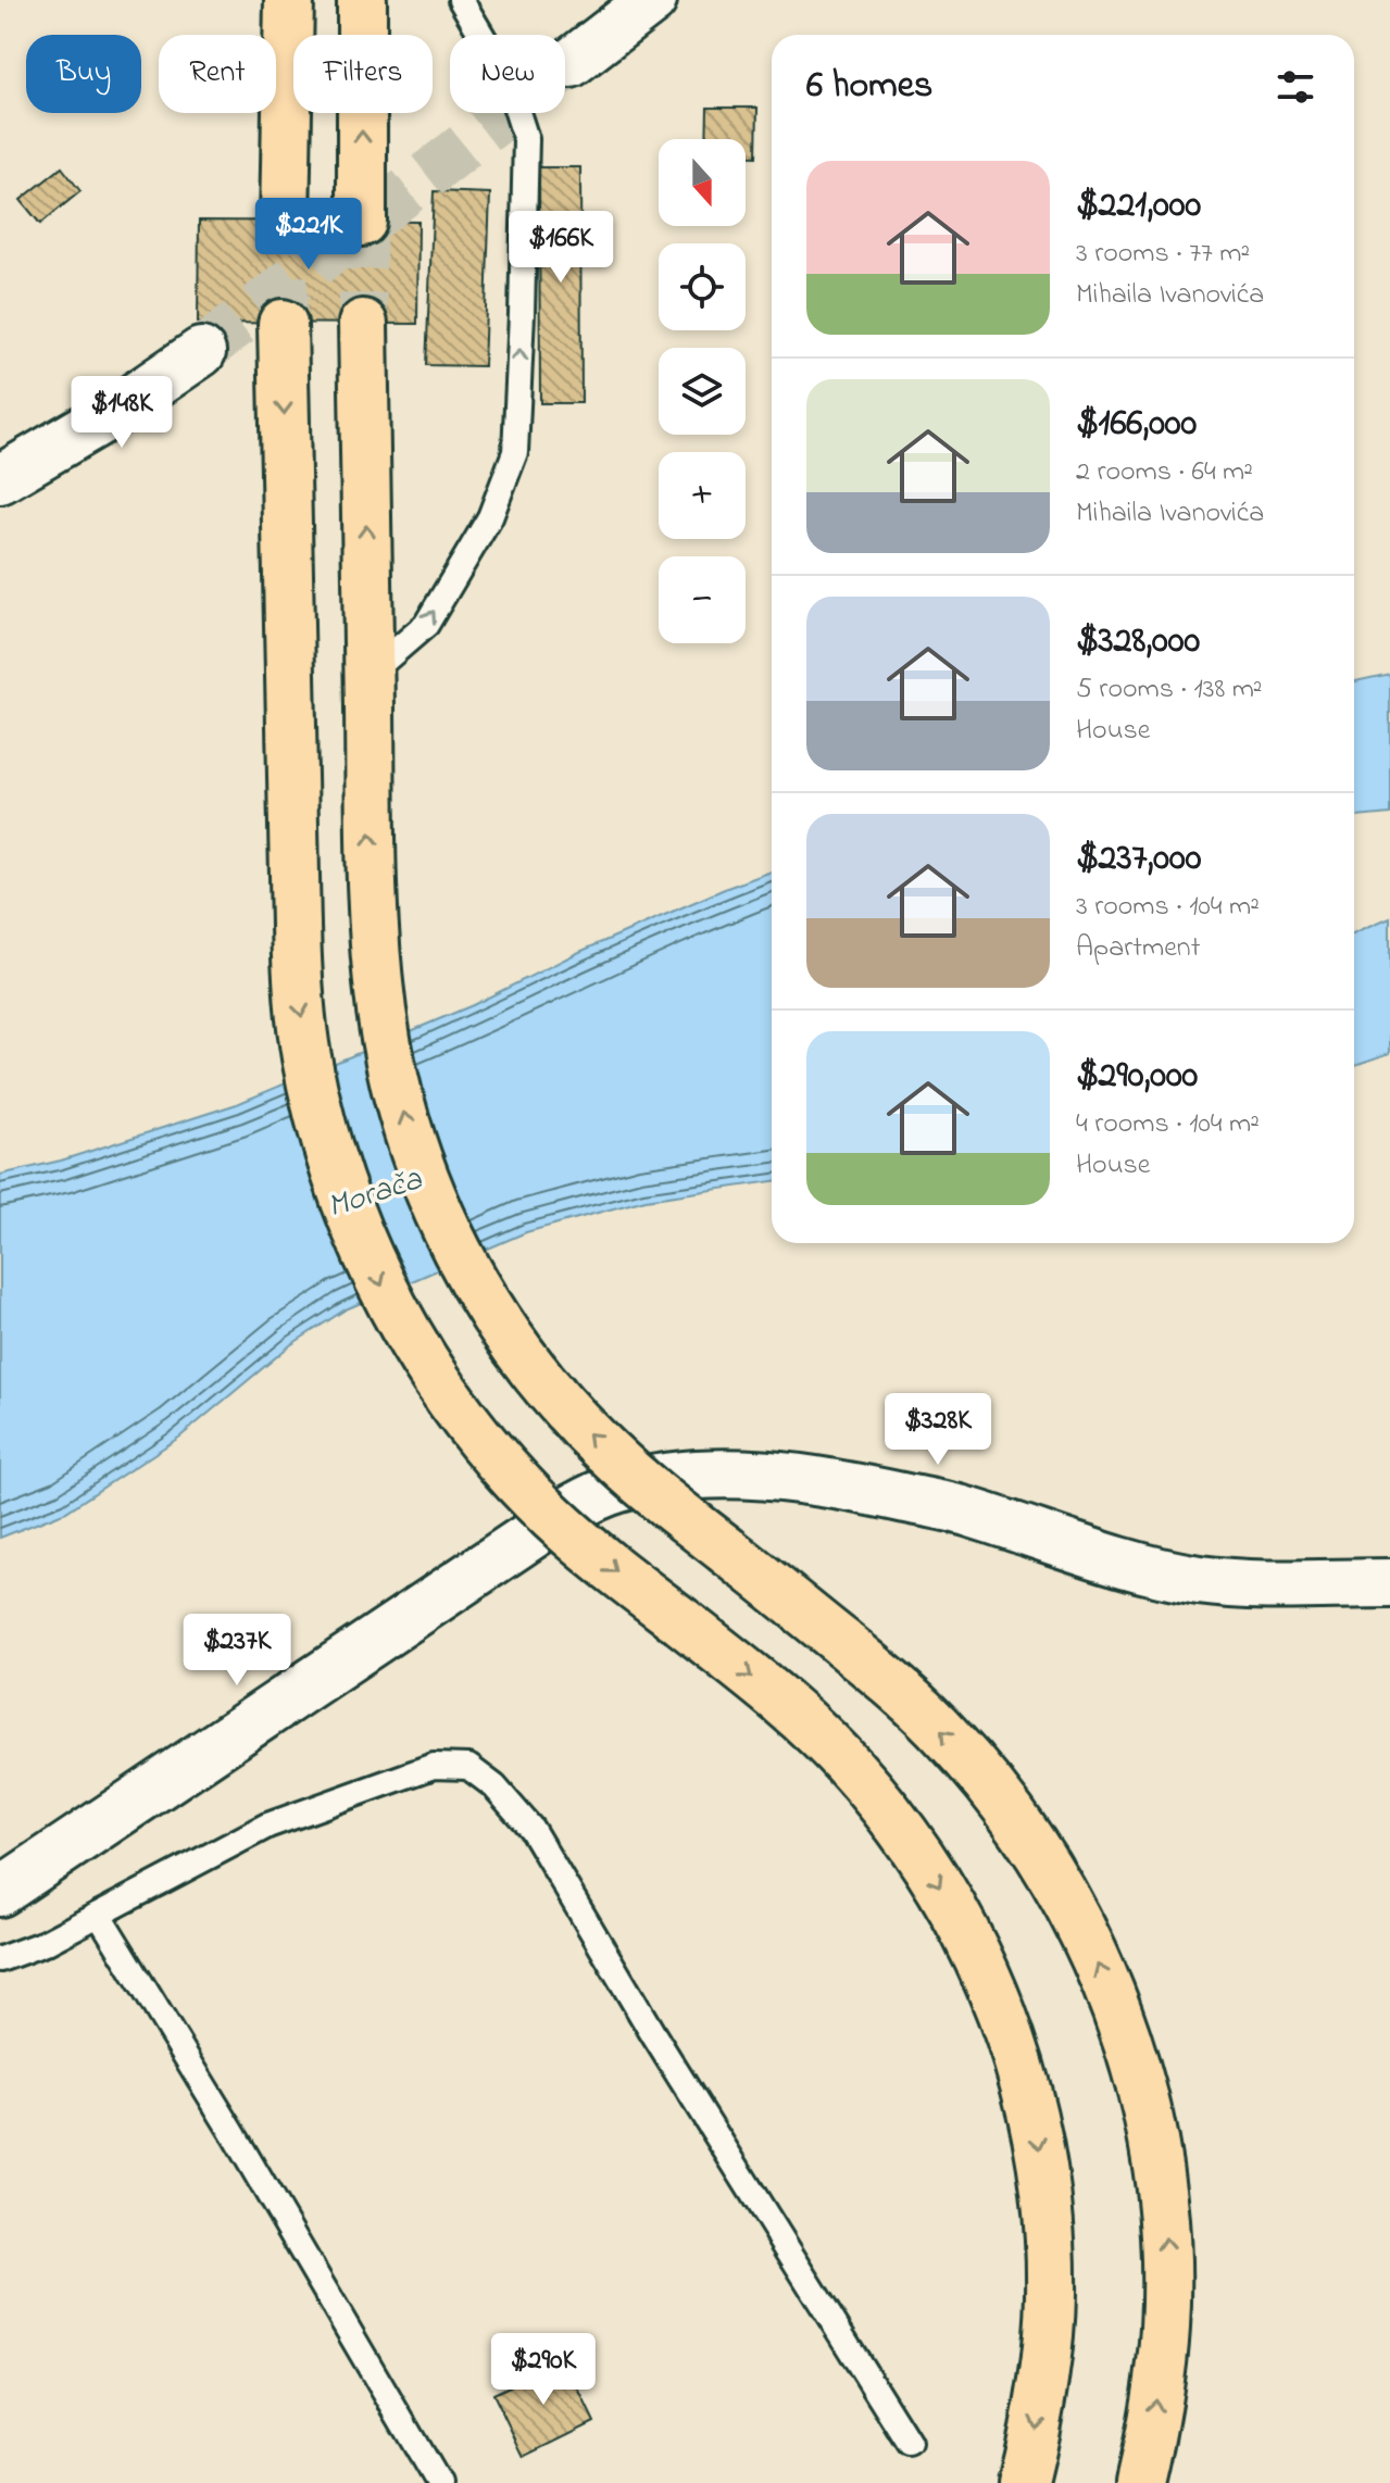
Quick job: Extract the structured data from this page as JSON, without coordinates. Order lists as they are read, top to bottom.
{
  "water": ["Morača"],
  "north": "bottom",
  "page": {
    "chip": [
      "Buy",
      "Rent",
      "Filters",
      "New"
    ],
    "heading": "6 homes",
    "map_buttons": ["+", "−"],
    "list": [
      {
        "name": "$221,000",
        "note": "3 rooms · 77 m² · Mihaila Ivanovića"
      },
      {
        "name": "$166,000",
        "note": "2 rooms · 64 m² · Mihaila Ivanovića"
      },
      {
        "name": "$328,000",
        "note": "5 rooms · 138 m² · House"
      },
      {
        "name": "$237,000",
        "note": "3 rooms · 104 m² · Apartment"
      },
      {
        "name": "$290,000",
        "note": "4 rooms · 104 m² · House"
      }
    ],
    "price": [
      "$221K",
      "$166K",
      "$148K",
      "$328K",
      "$237K",
      "$290K"
    ]
  }
}
